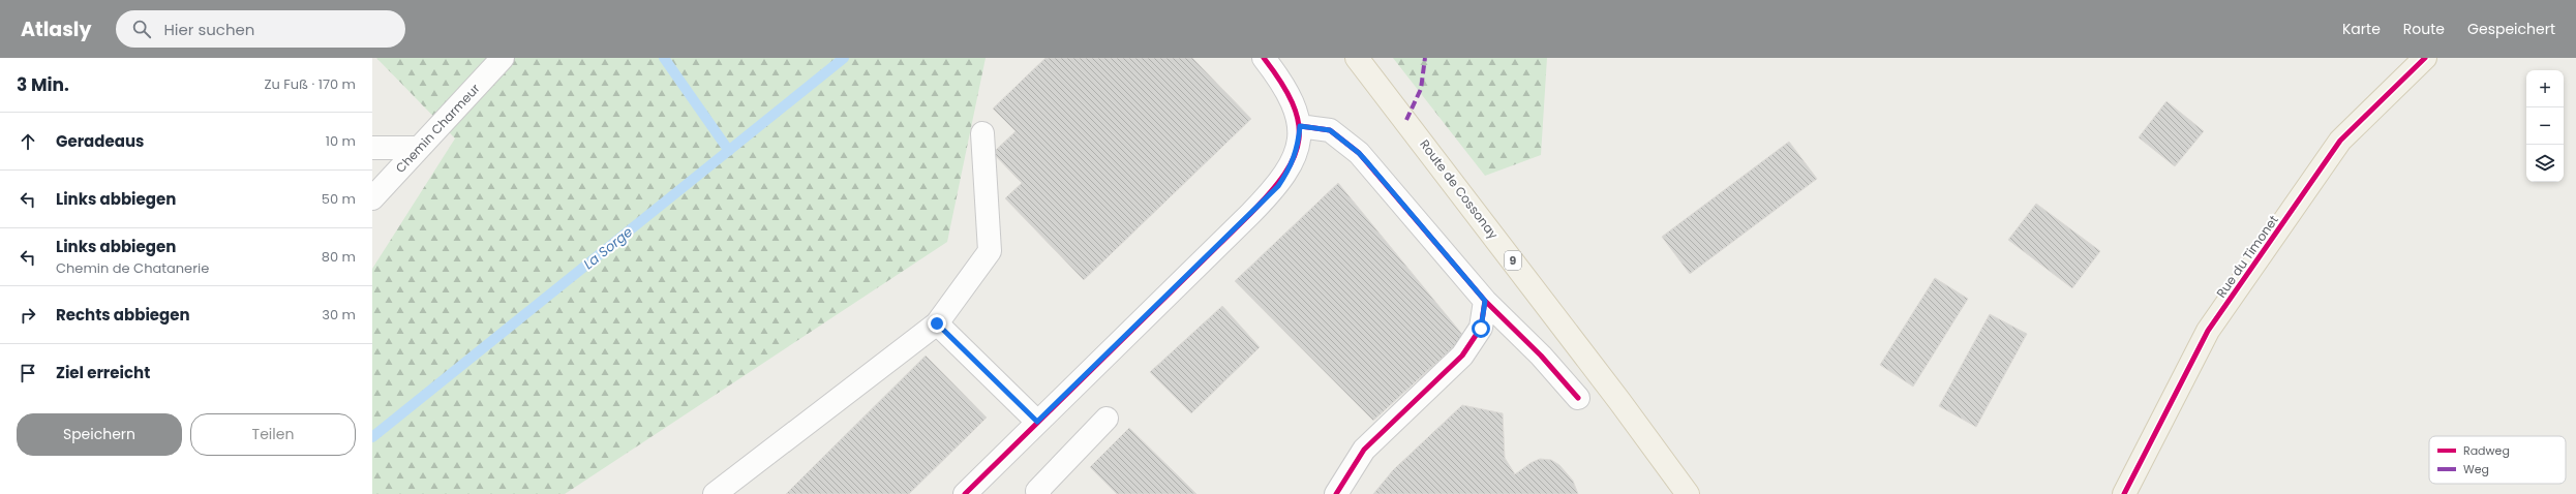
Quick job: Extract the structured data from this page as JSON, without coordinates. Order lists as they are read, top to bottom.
{
  "streets": {
    "main road": ["Route de Cossonay", "Rue du Timonet", "9"],
    "street": ["Chemin Charmeur"]
  },
  "water": ["La Sorge"],
  "legend": ["Radweg", "Weg"],
  "page": {
    "header": "Atlasly",
    "search": "Hier suchen",
    "nav": ["Karte", "Route", "Gespeichert"],
    "heading": ["3 Min.", "Zu Fuß · 170 m"],
    "map_buttons": ["+", "−"],
    "list": [
      ["Geradeaus", "10 m"],
      ["Links abbiegen", "50 m"],
      ["Links abbiegen", "Chemin de Chatanerie", "80 m"],
      ["Rechts abbiegen", "30 m"],
      "Ziel erreicht"
    ],
    "buttons": ["Speichern", "Teilen"]
  }
}
